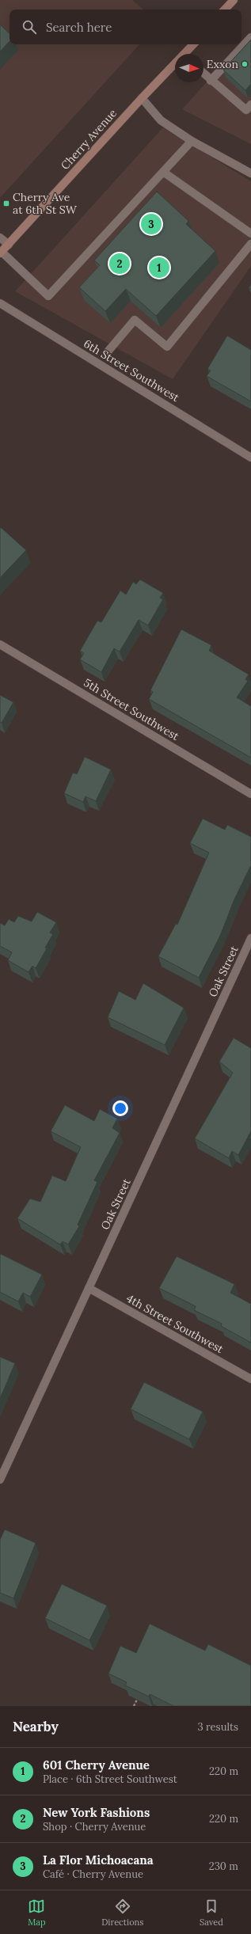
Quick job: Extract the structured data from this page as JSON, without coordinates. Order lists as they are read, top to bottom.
{
  "streets": {
    "main road": ["Cherry Avenue"],
    "street": [
      "6th Street Southwest",
      "5th Street Southwest",
      "Oak Street",
      "4th Street Southwest"
    ]
  },
  "crossings": [
    ["Oak Street", "4th Street Southwest"]
  ],
  "places": {
    "other": ["Exxon"],
    "transit": ["Cherry Ave at 6th St SW"]
  },
  "north": "right",
  "page": {
    "search": "Search here",
    "pins": ["3", "2", "1"],
    "heading": ["Nearby", "3 results"],
    "list": [
      {
        "mark": "1",
        "name": "601 Cherry Avenue",
        "note": "Place · 6th Street Southwest",
        "value": "220 m"
      },
      {
        "mark": "2",
        "name": "New York Fashions",
        "note": "Shop · Cherry Avenue",
        "value": "220 m"
      },
      {
        "mark": "3",
        "name": "La Flor Michoacana",
        "note": "Café · Cherry Avenue",
        "value": "230 m"
      }
    ],
    "nav": ["Map", "Directions", "Saved"]
  }
}
